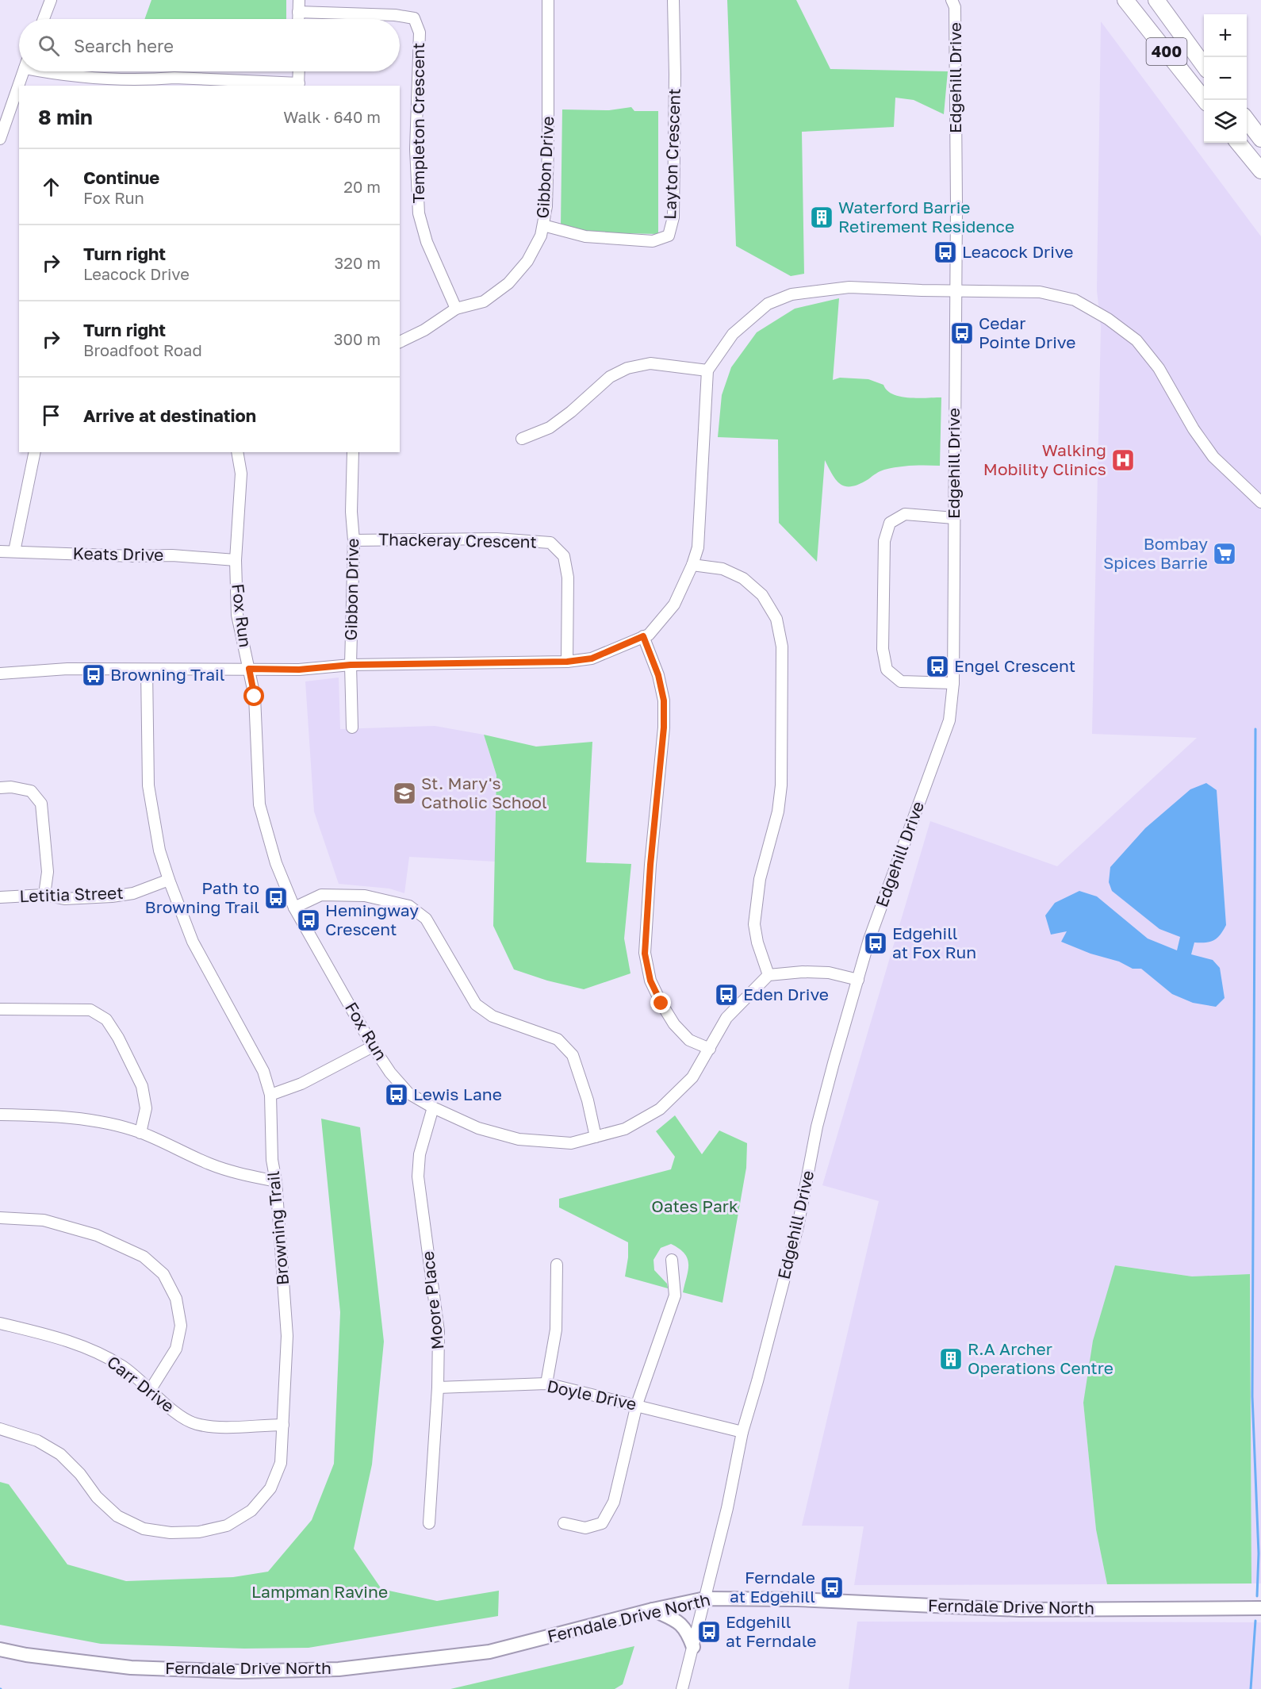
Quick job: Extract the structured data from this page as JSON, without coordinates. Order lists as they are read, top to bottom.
{
  "streets": {
    "highway": ["400"],
    "main road": ["Ferndale Drive North"],
    "street": [
      "Edgehill Drive",
      "Templeton Crescent",
      "Layton Crescent",
      "Gibbon Drive",
      "Thackeray Crescent",
      "Keats Drive",
      "Fox Run",
      "Letitia Street",
      "Browning Trail",
      "Moore Place",
      "Carr Drive",
      "Doyle Drive"
    ]
  },
  "crossings": [
    ["Edgehill Drive", "Doyle Drive"],
    ["Edgehill Drive", "Ferndale Drive North"],
    ["Templeton Crescent", "Gibbon Drive"],
    ["Layton Crescent", "Gibbon Drive"],
    ["Gibbon Drive", "Thackeray Crescent"],
    ["Keats Drive", "Fox Run"],
    ["Fox Run", "Moore Place"],
    ["Letitia Street", "Browning Trail"],
    ["Browning Trail", "Carr Drive"],
    ["Moore Place", "Doyle Drive"]
  ],
  "parks": ["Oates Park", "Lampman Ravine"],
  "places": {
    "building": ["Waterford Barrie Retirement Residence", "R.A Archer Operations Centre"],
    "bus stop": [
      "Leacock Drive",
      "Cedar Pointe Drive",
      "Engel Crescent",
      "Browning Trail",
      "Path to Browning Trail",
      "Hemingway Crescent",
      "Edgehill at Fox Run",
      "Eden Drive",
      "Lewis Lane",
      "Ferndale at Edgehill",
      "Edgehill at Ferndale"
    ],
    "hospital": ["Walking Mobility Clinics"],
    "supermarket": ["Bombay Spices Barrie"],
    "school or university": ["St. Mary's Catholic School"]
  },
  "page": {
    "map_buttons": ["+", "−"],
    "search": "Search here",
    "heading": ["8 min", "Walk · 640 m"],
    "list": [
      ["Continue", "Fox Run", "20 m"],
      ["Turn right", "Leacock Drive", "320 m"],
      ["Turn right", "Broadfoot Road", "300 m"],
      "Arrive at destination"
    ]
  }
}
